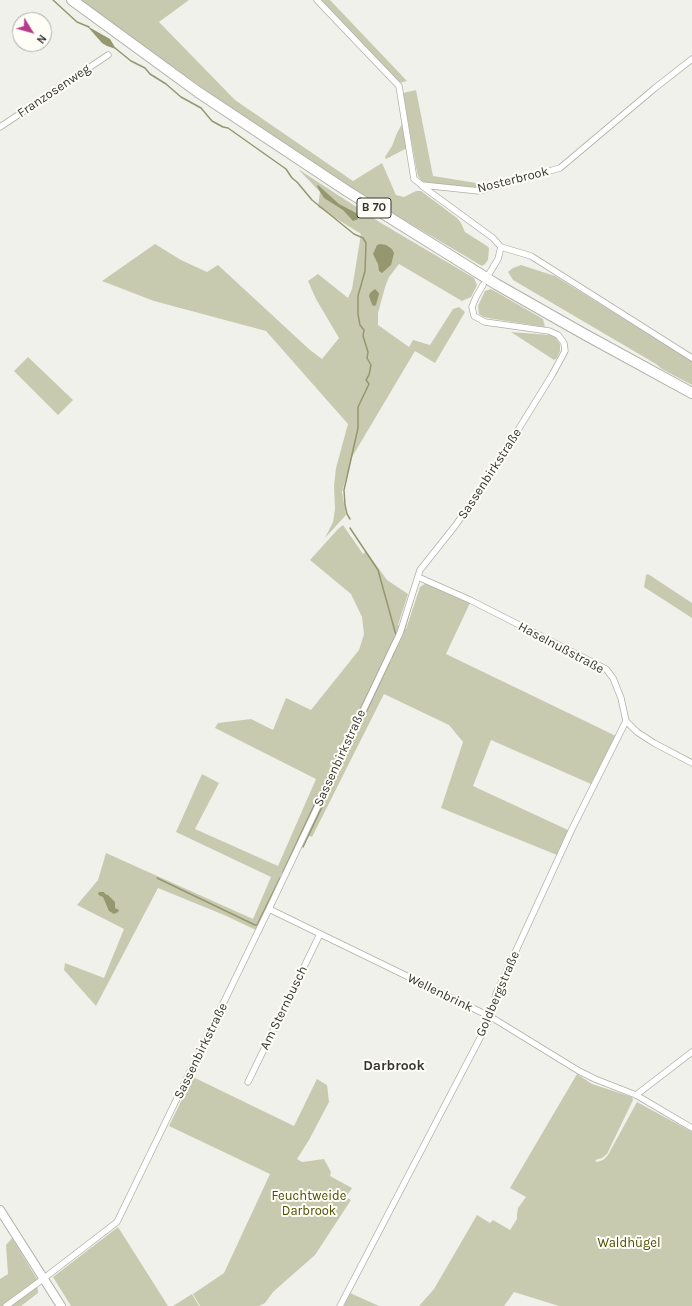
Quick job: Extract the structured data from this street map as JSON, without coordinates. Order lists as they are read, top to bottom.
{
  "streets": {
    "highway": ["B 70"],
    "street": [
      "Franzosenweg",
      "Nosterbrook",
      "Sassenbirkstraße",
      "Haselnußstraße",
      "Wellenbrink",
      "Goldbergstraße",
      "Am Sternbusch"
    ]
  },
  "crossings": [
    ["Sassenbirkstraße", "Haselnußstraße"],
    ["Sassenbirkstraße", "Wellenbrink"],
    ["Haselnußstraße", "Goldbergstraße"],
    ["Wellenbrink", "Goldbergstraße"],
    ["Wellenbrink", "Am Sternbusch"]
  ],
  "districts": ["Darbrook"],
  "parks": ["Feuchtweide Darbrook", "Waldhügel"],
  "north": "bottom right"
}
